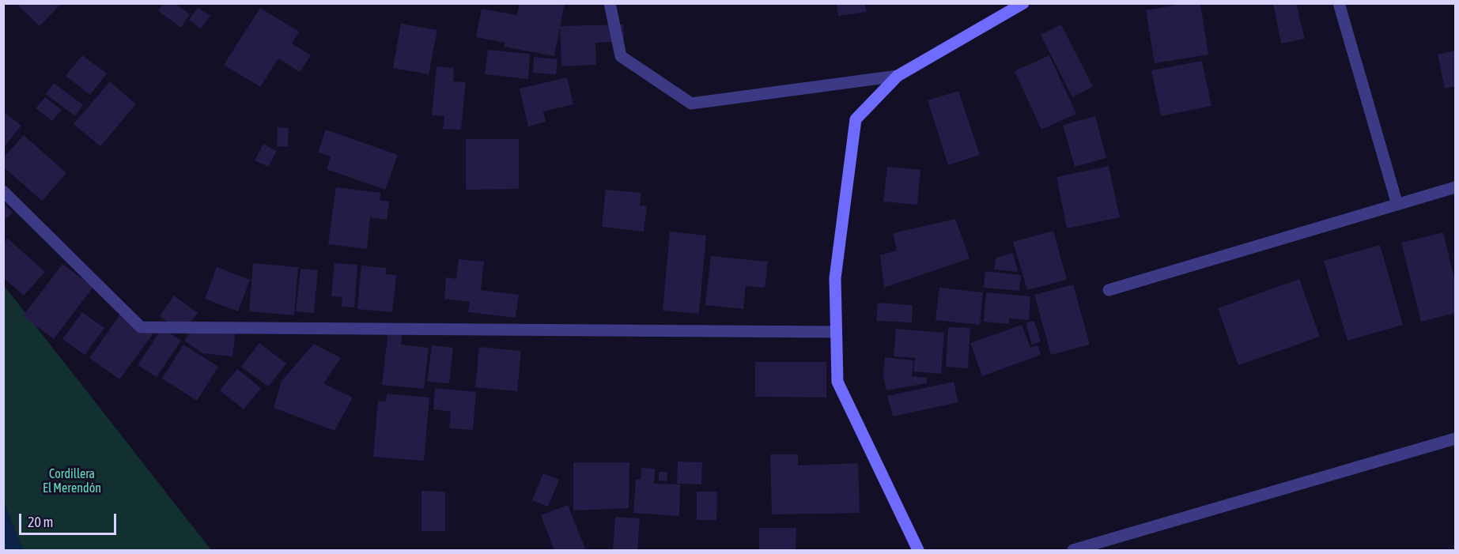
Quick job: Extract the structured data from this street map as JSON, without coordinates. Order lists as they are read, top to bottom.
{
  "parks": ["Cordillera El Merendón"],
  "scale_bar": "20 m"
}
